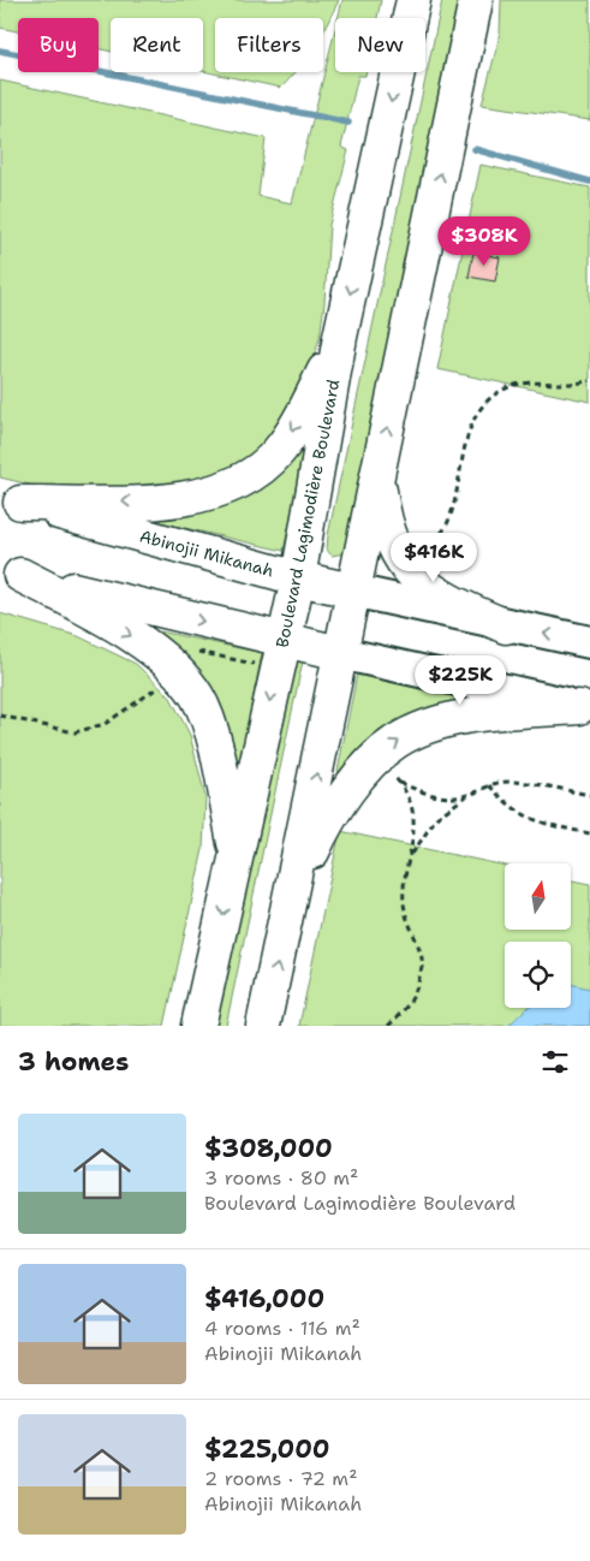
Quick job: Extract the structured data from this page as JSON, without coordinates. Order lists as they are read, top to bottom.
{
  "streets": {
    "main road": ["Boulevard Lagimodière Boulevard", "Abinojii Mikanah"]
  },
  "crossings": [
    ["Boulevard Lagimodière Boulevard", "Abinojii Mikanah"]
  ],
  "north": "top",
  "page": {
    "chip": [
      "Buy",
      "Rent",
      "Filters",
      "New"
    ],
    "price": ["$308K", "$416K", "$225K"],
    "heading": "3 homes",
    "list": [
      {
        "name": "$308,000",
        "note": "3 rooms · 80 m² · Boulevard Lagimodière Boulevard"
      },
      {
        "name": "$416,000",
        "note": "4 rooms · 116 m² · Abinojii Mikanah"
      },
      {
        "name": "$225,000",
        "note": "2 rooms · 72 m² · Abinojii Mikanah"
      }
    ]
  }
}
